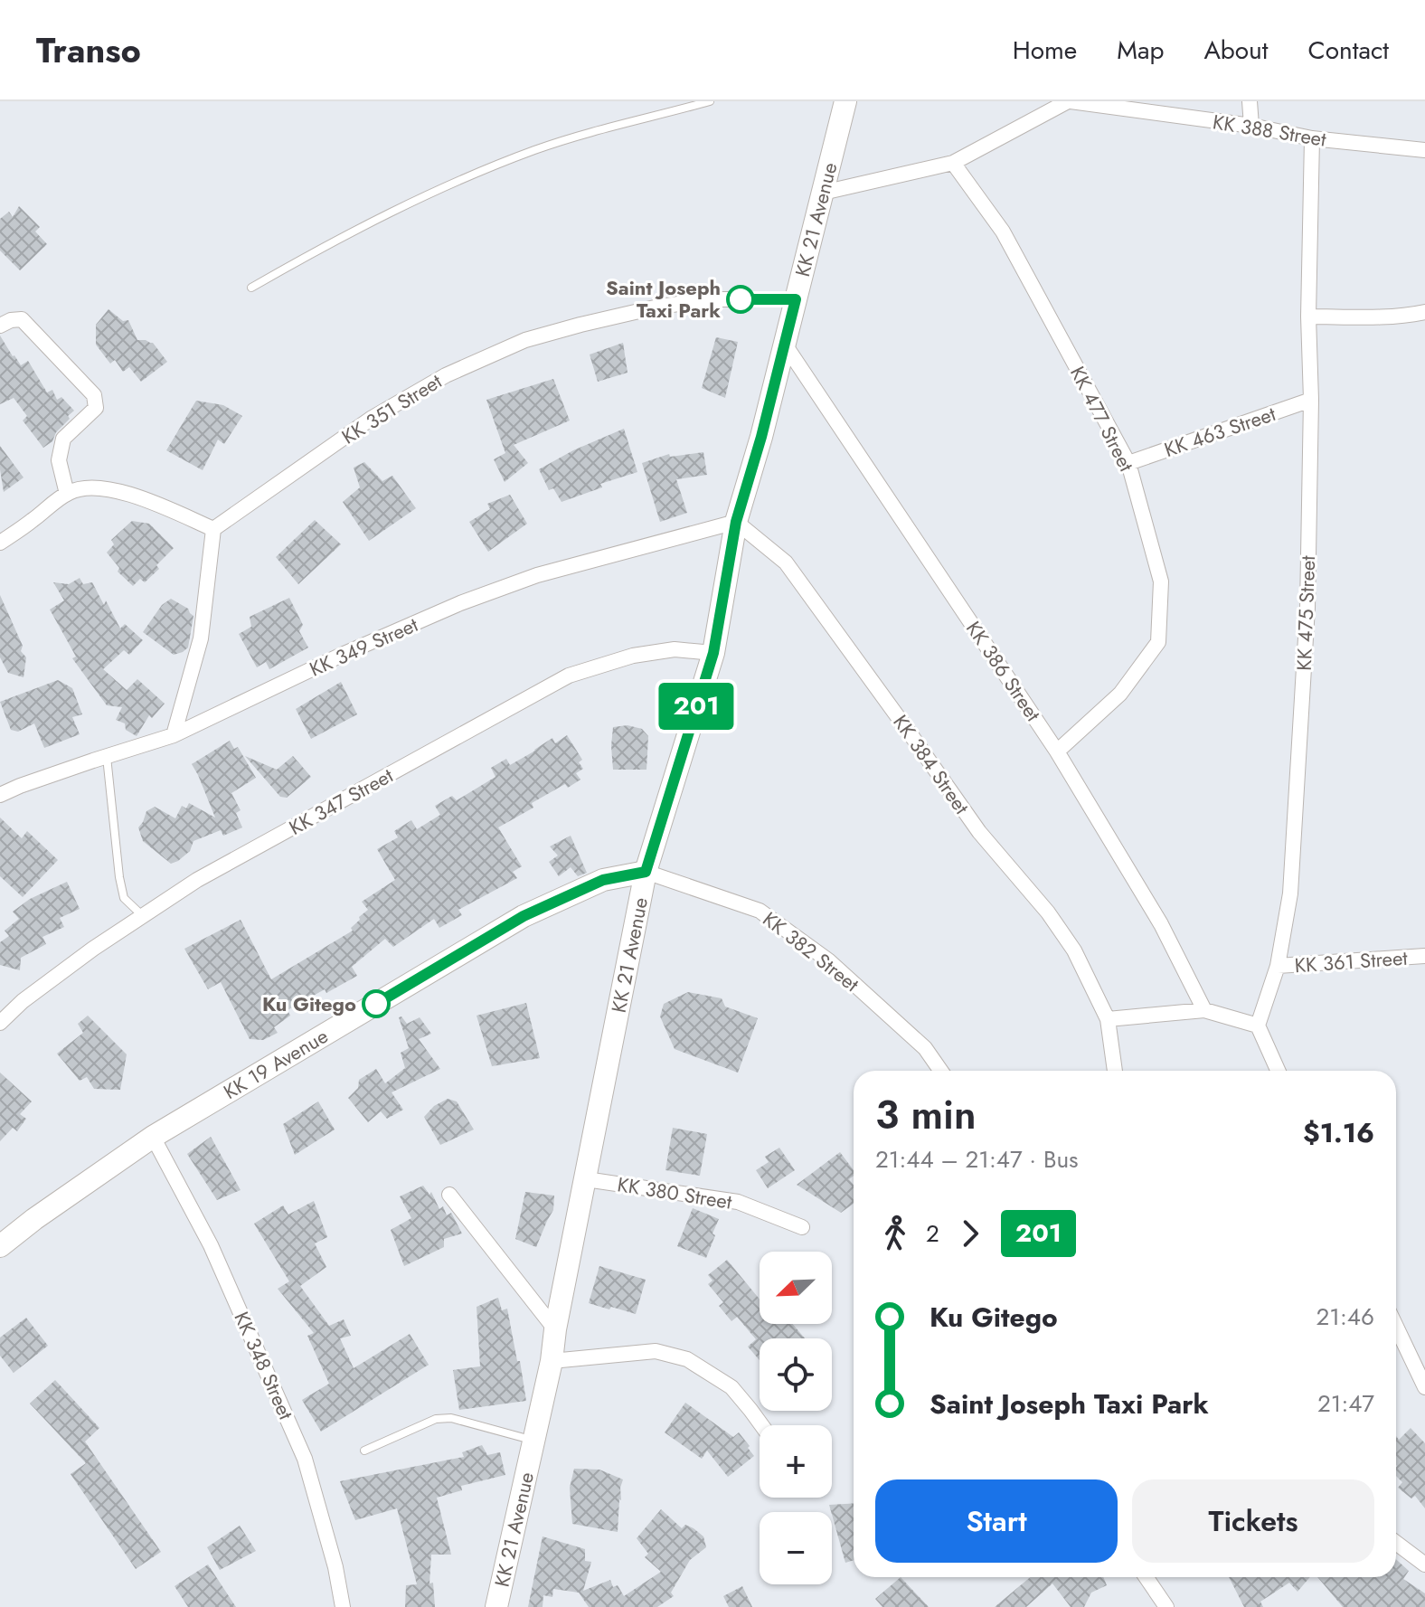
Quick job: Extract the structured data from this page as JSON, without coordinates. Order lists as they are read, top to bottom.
{
  "streets": {
    "main road": ["KK 21 Avenue", "KK 19 Avenue"],
    "street": [
      "KK 388 Street",
      "KK 351 Street",
      "KK 477 Street",
      "KK 463 Street",
      "KK 475 Street",
      "KK 349 Street",
      "KK 386 Street",
      "KK 384 Street",
      "KK 347 Street",
      "KK 382 Street",
      "KK 361 Street",
      "KK 380 Street",
      "KK 348 Street"
    ]
  },
  "crossings": [
    ["KK 388 Street", "KK 21 Avenue"],
    ["KK 388 Street", "KK 477 Street"],
    ["KK 388 Street", "KK 475 Street"],
    ["KK 21 Avenue", "KK 351 Street"],
    ["KK 21 Avenue", "KK 349 Street"],
    ["KK 21 Avenue", "KK 386 Street"],
    ["KK 21 Avenue", "KK 384 Street"],
    ["KK 21 Avenue", "KK 347 Street"],
    ["KK 21 Avenue", "KK 382 Street"],
    ["KK 21 Avenue", "KK 19 Avenue"],
    ["KK 21 Avenue", "KK 380 Street"],
    ["KK 477 Street", "KK 463 Street"],
    ["KK 477 Street", "KK 386 Street"],
    ["KK 463 Street", "KK 475 Street"],
    ["KK 475 Street", "KK 361 Street"],
    ["KK 349 Street", "KK 384 Street"],
    ["KK 382 Street", "KK 19 Avenue"],
    ["KK 19 Avenue", "KK 348 Street"]
  ],
  "places": ["Saint Joseph Taxi Park", "Ku Gitego"],
  "lines": ["bus line 201"],
  "north": "bottom left",
  "page": {
    "header": "Transo",
    "nav": [
      "Home",
      "Map",
      "About",
      "Contact"
    ],
    "on_map": "201",
    "heading": ["3 min", "21:44 – 21:47 · Bus", "$1.16"],
    "legs": ["2", "201"],
    "map_buttons": ["+", "−"],
    "list": [
      {
        "name": "Ku Gitego",
        "value": "21:46"
      },
      {
        "name": "Saint Joseph Taxi Park",
        "value": "21:47"
      }
    ],
    "buttons": ["Start", "Tickets"]
  }
}
